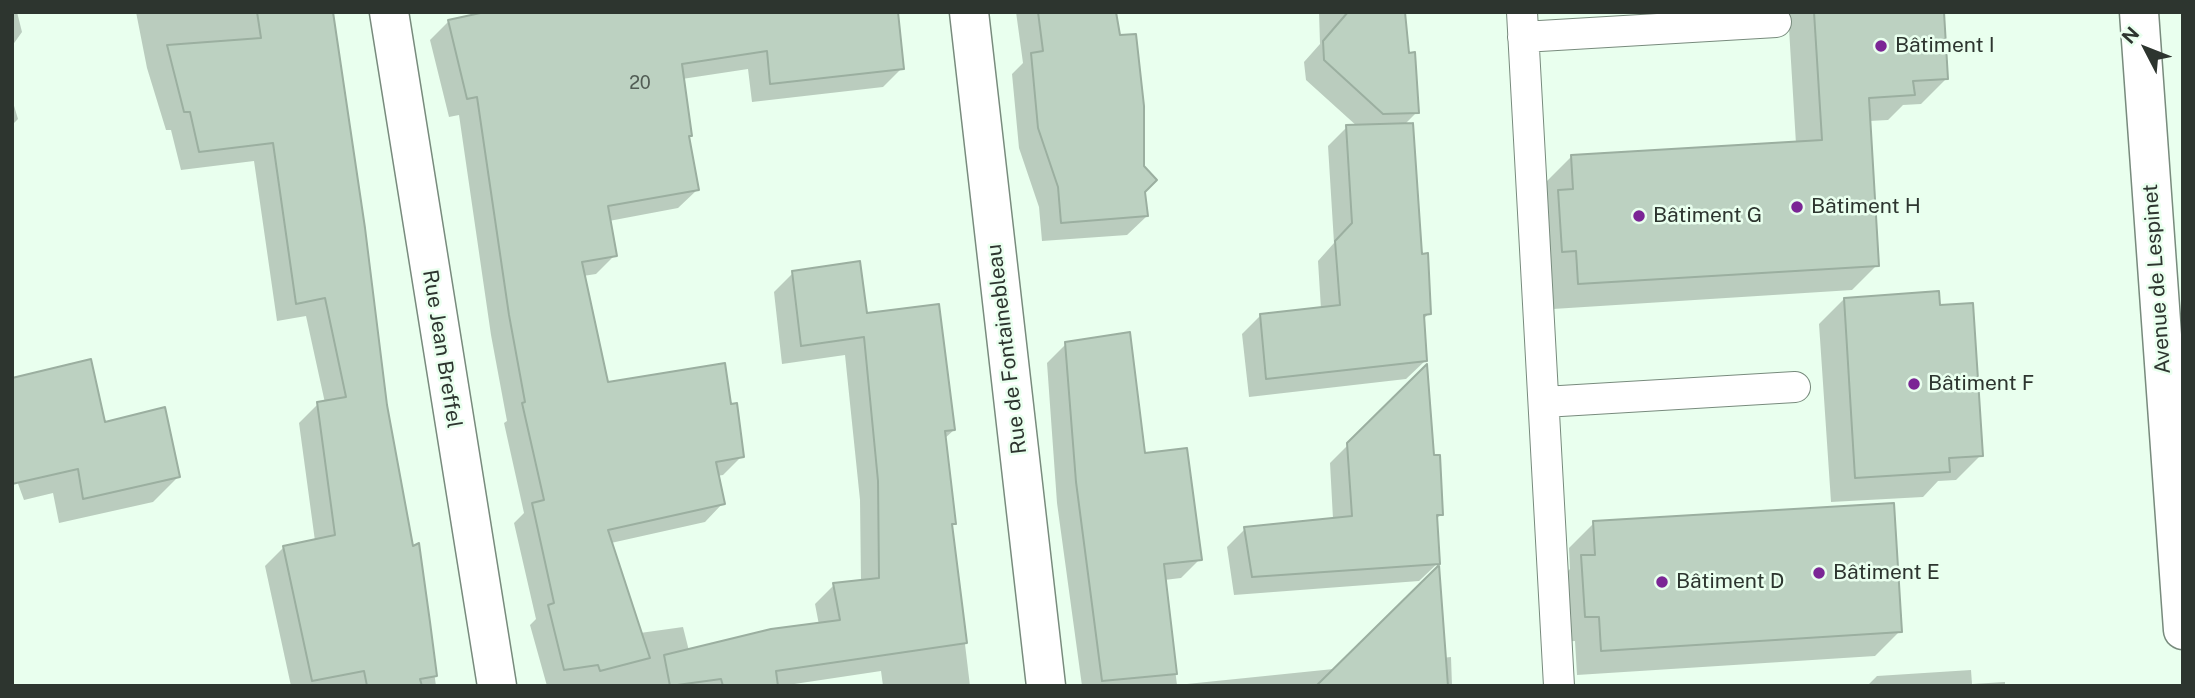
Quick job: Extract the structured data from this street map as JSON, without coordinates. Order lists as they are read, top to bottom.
{
  "streets": {
    "street": ["Avenue de Lespinet", "Rue Jean Breffel", "Rue de Fontainebleau"]
  },
  "places": [
    "Bâtiment I",
    "Bâtiment H",
    "Bâtiment G",
    "Bâtiment F",
    "Bâtiment E",
    "Bâtiment D"
  ],
  "house_numbers": ["20"],
  "north": "top left"
}
